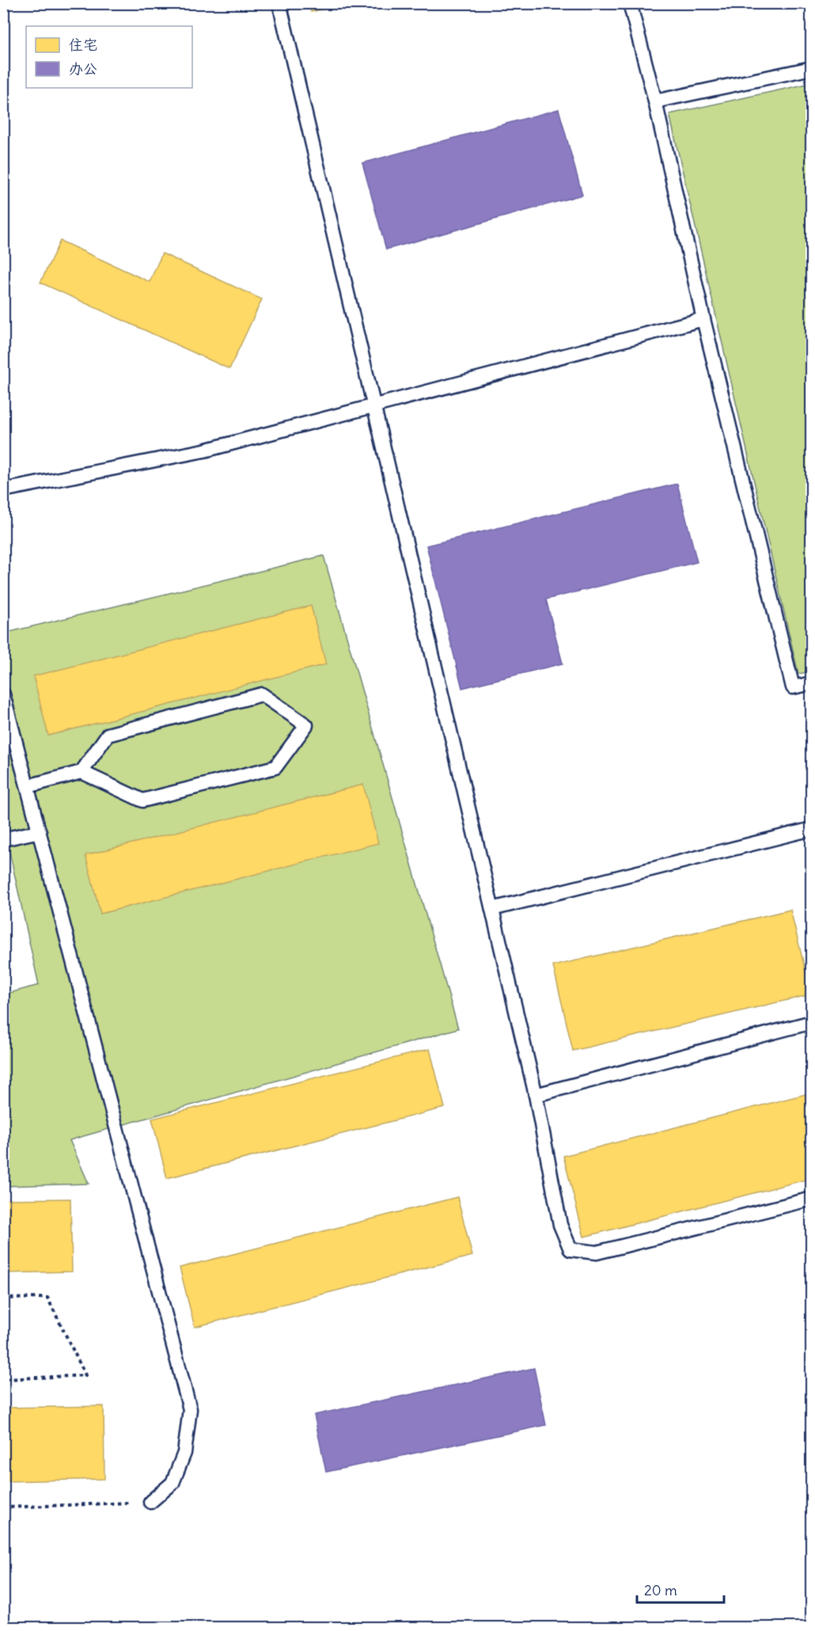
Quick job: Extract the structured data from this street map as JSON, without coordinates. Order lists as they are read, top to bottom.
{
  "legend": ["住宅", "办公"],
  "scale_bar": "20 m"
}
